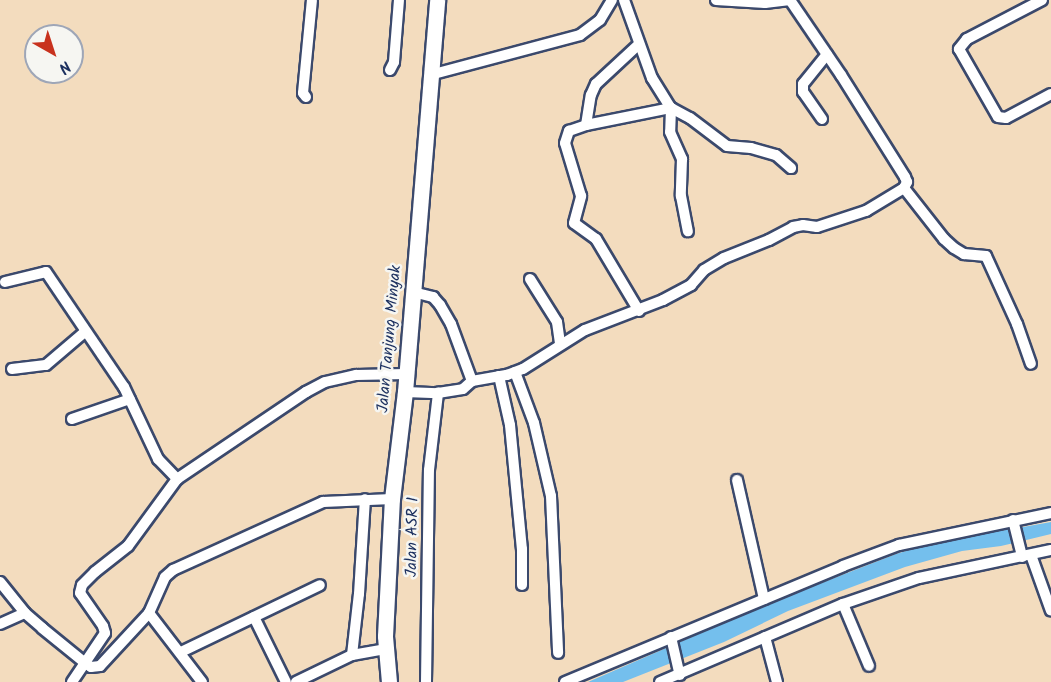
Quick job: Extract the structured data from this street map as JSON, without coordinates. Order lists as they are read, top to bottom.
{
  "streets": {
    "main road": ["Jalan Tanjung Minyak"],
    "street": ["Jalan ASR 1"]
  },
  "north": "bottom right"
}
